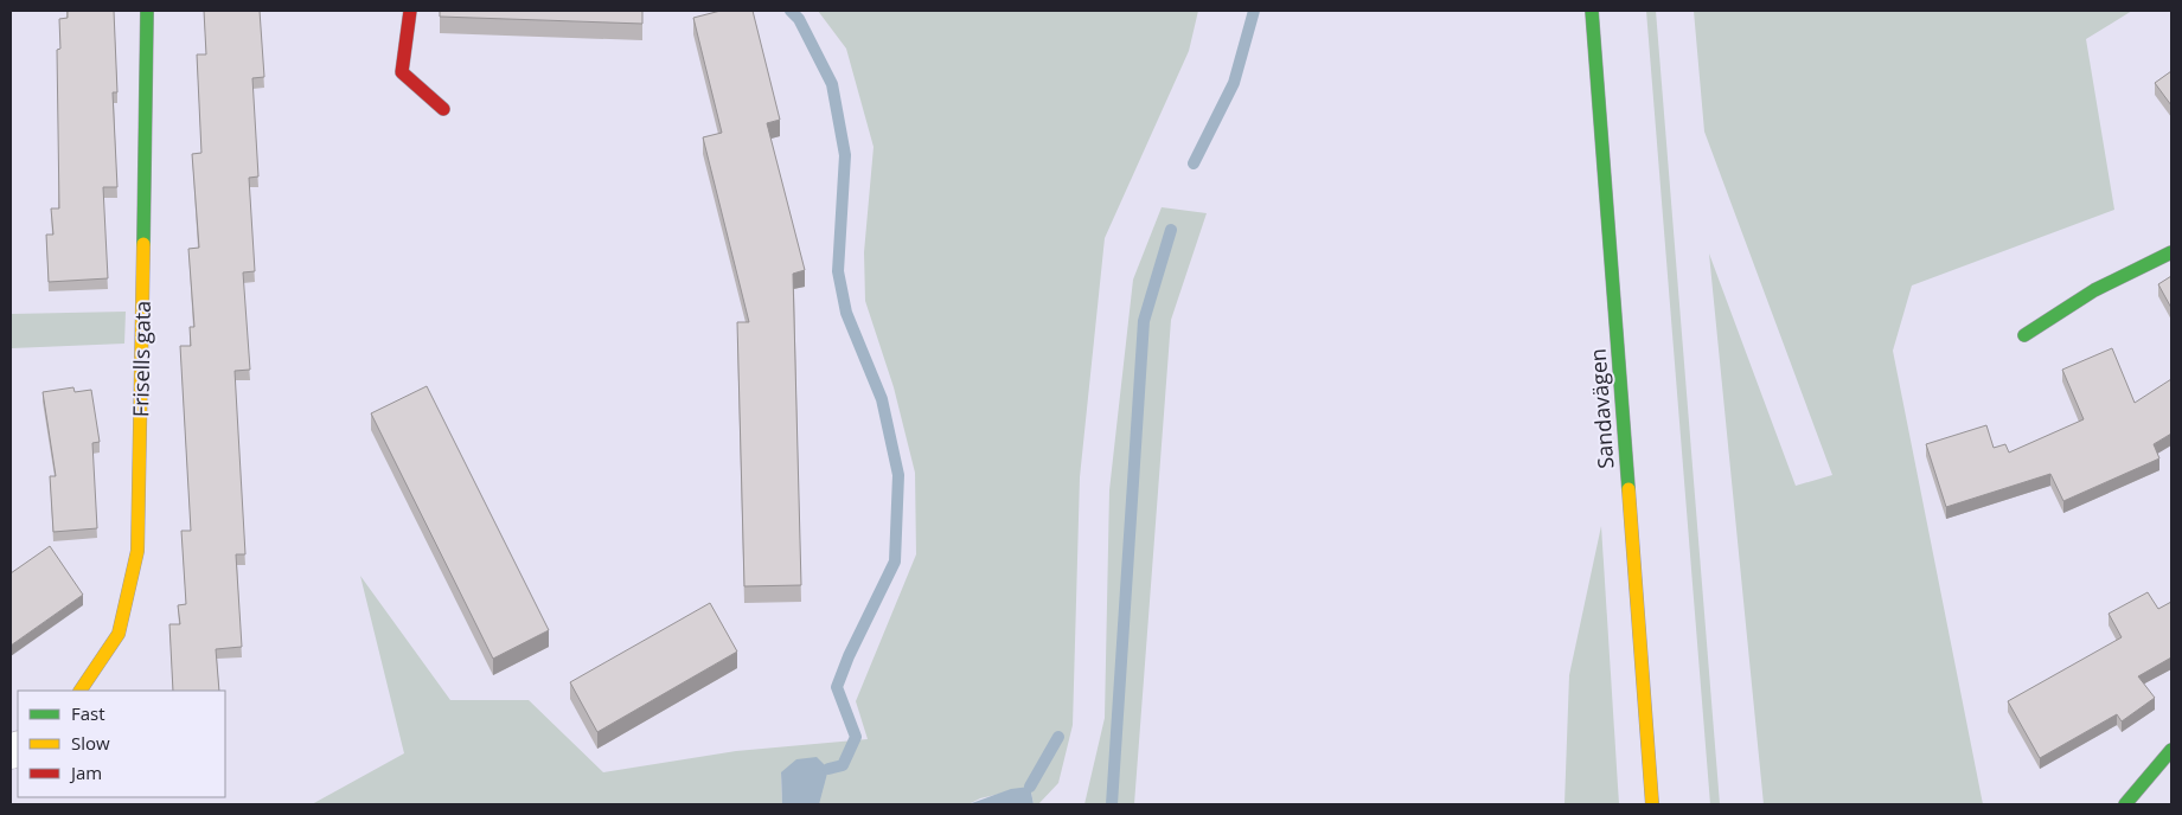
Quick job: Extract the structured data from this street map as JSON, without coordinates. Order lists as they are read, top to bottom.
{
  "streets": {
    "street": ["Frisells gata", "Sandavägen"]
  },
  "legend": ["Fast", "Slow", "Jam"]
}
